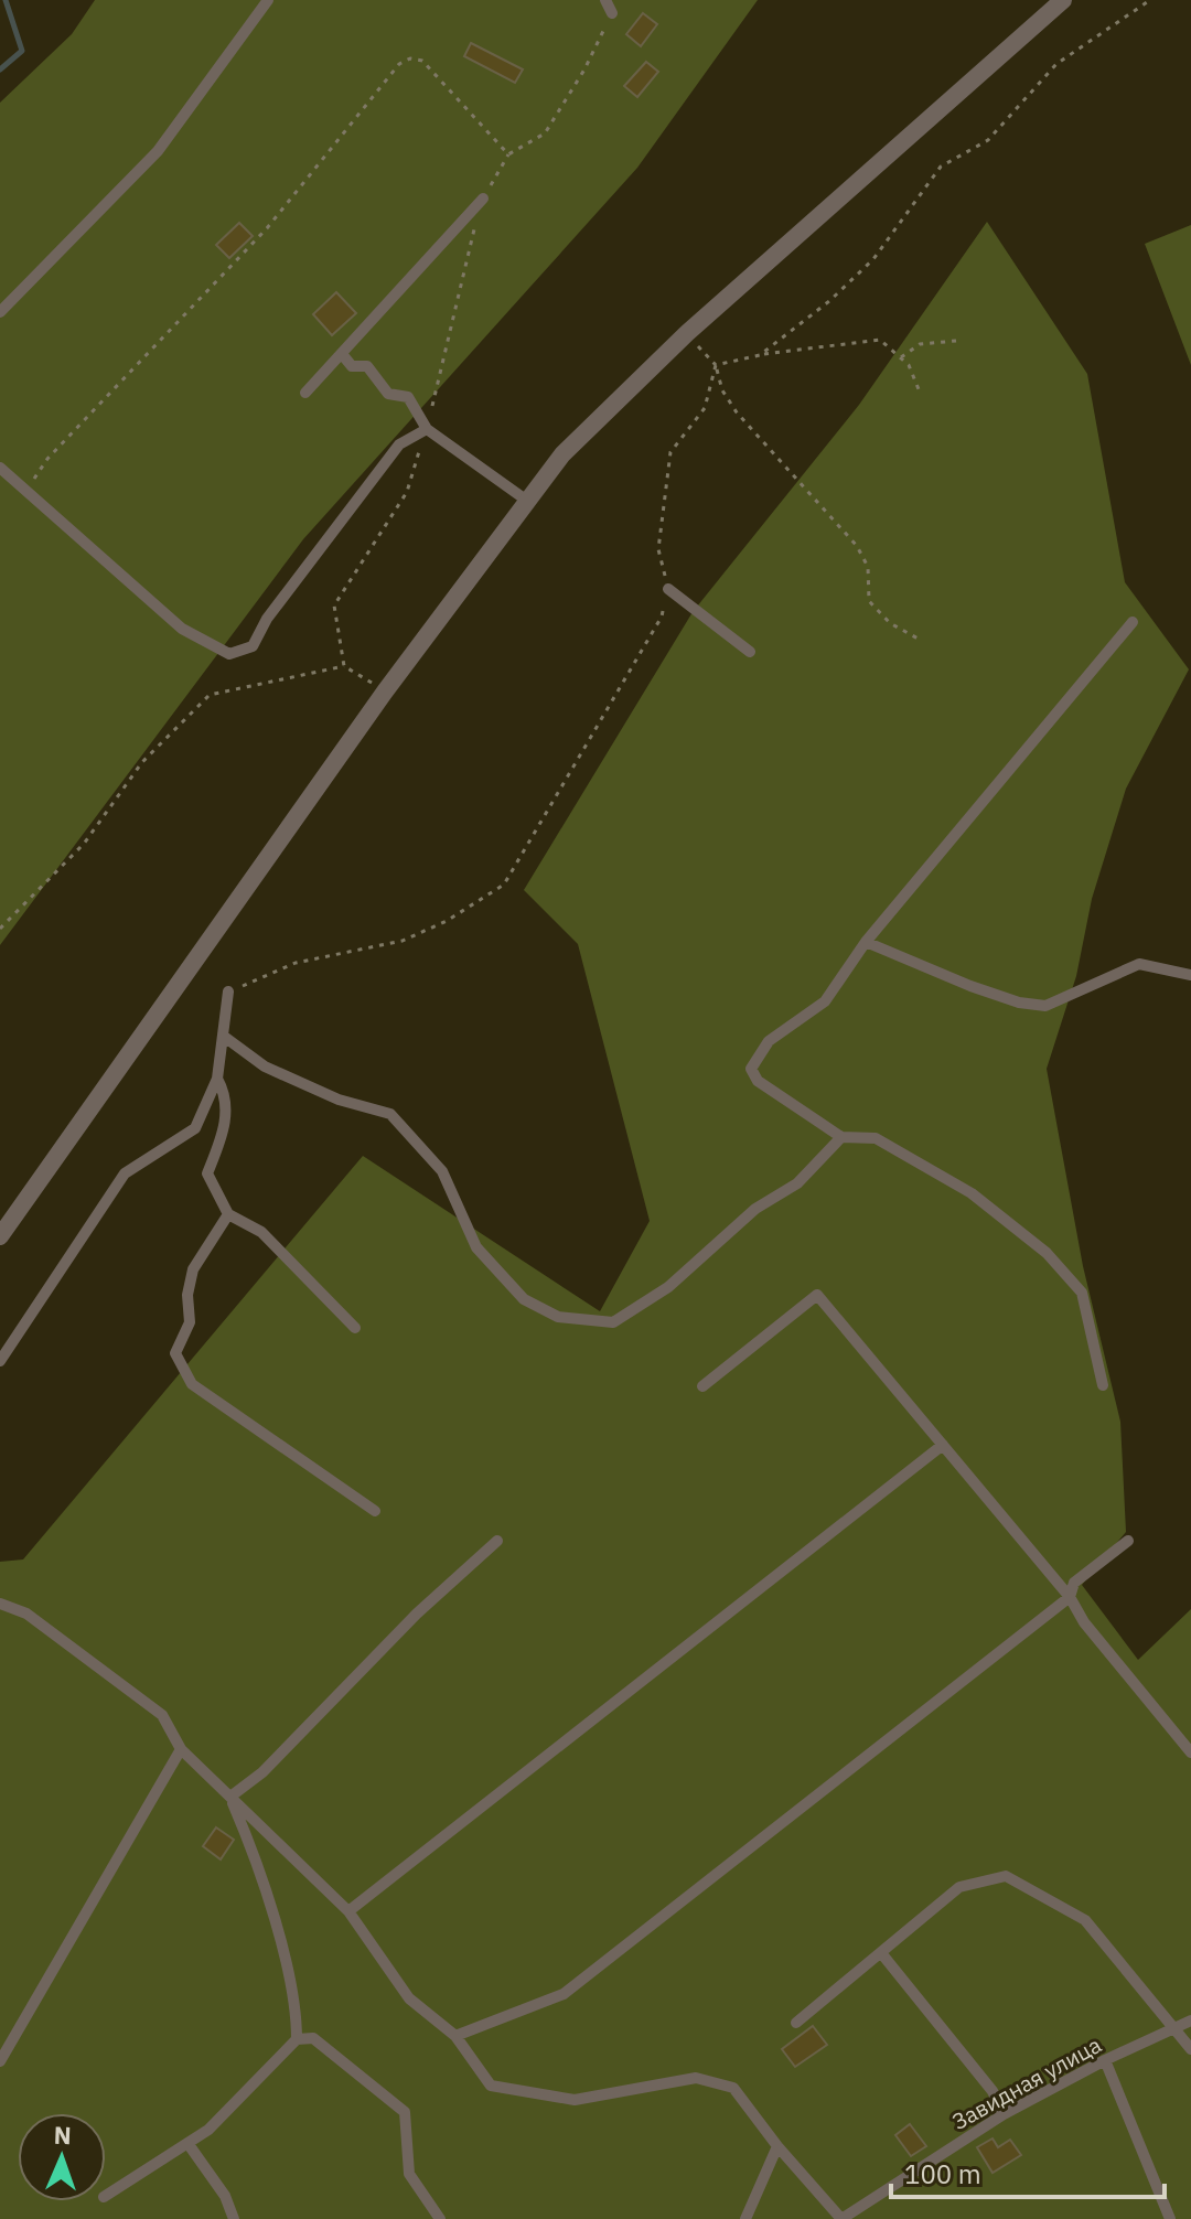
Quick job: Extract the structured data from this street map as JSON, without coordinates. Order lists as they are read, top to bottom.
{
  "streets": {
    "lane": ["Завидная улица"]
  },
  "scale_bar": "100 m",
  "north": "top"
}
